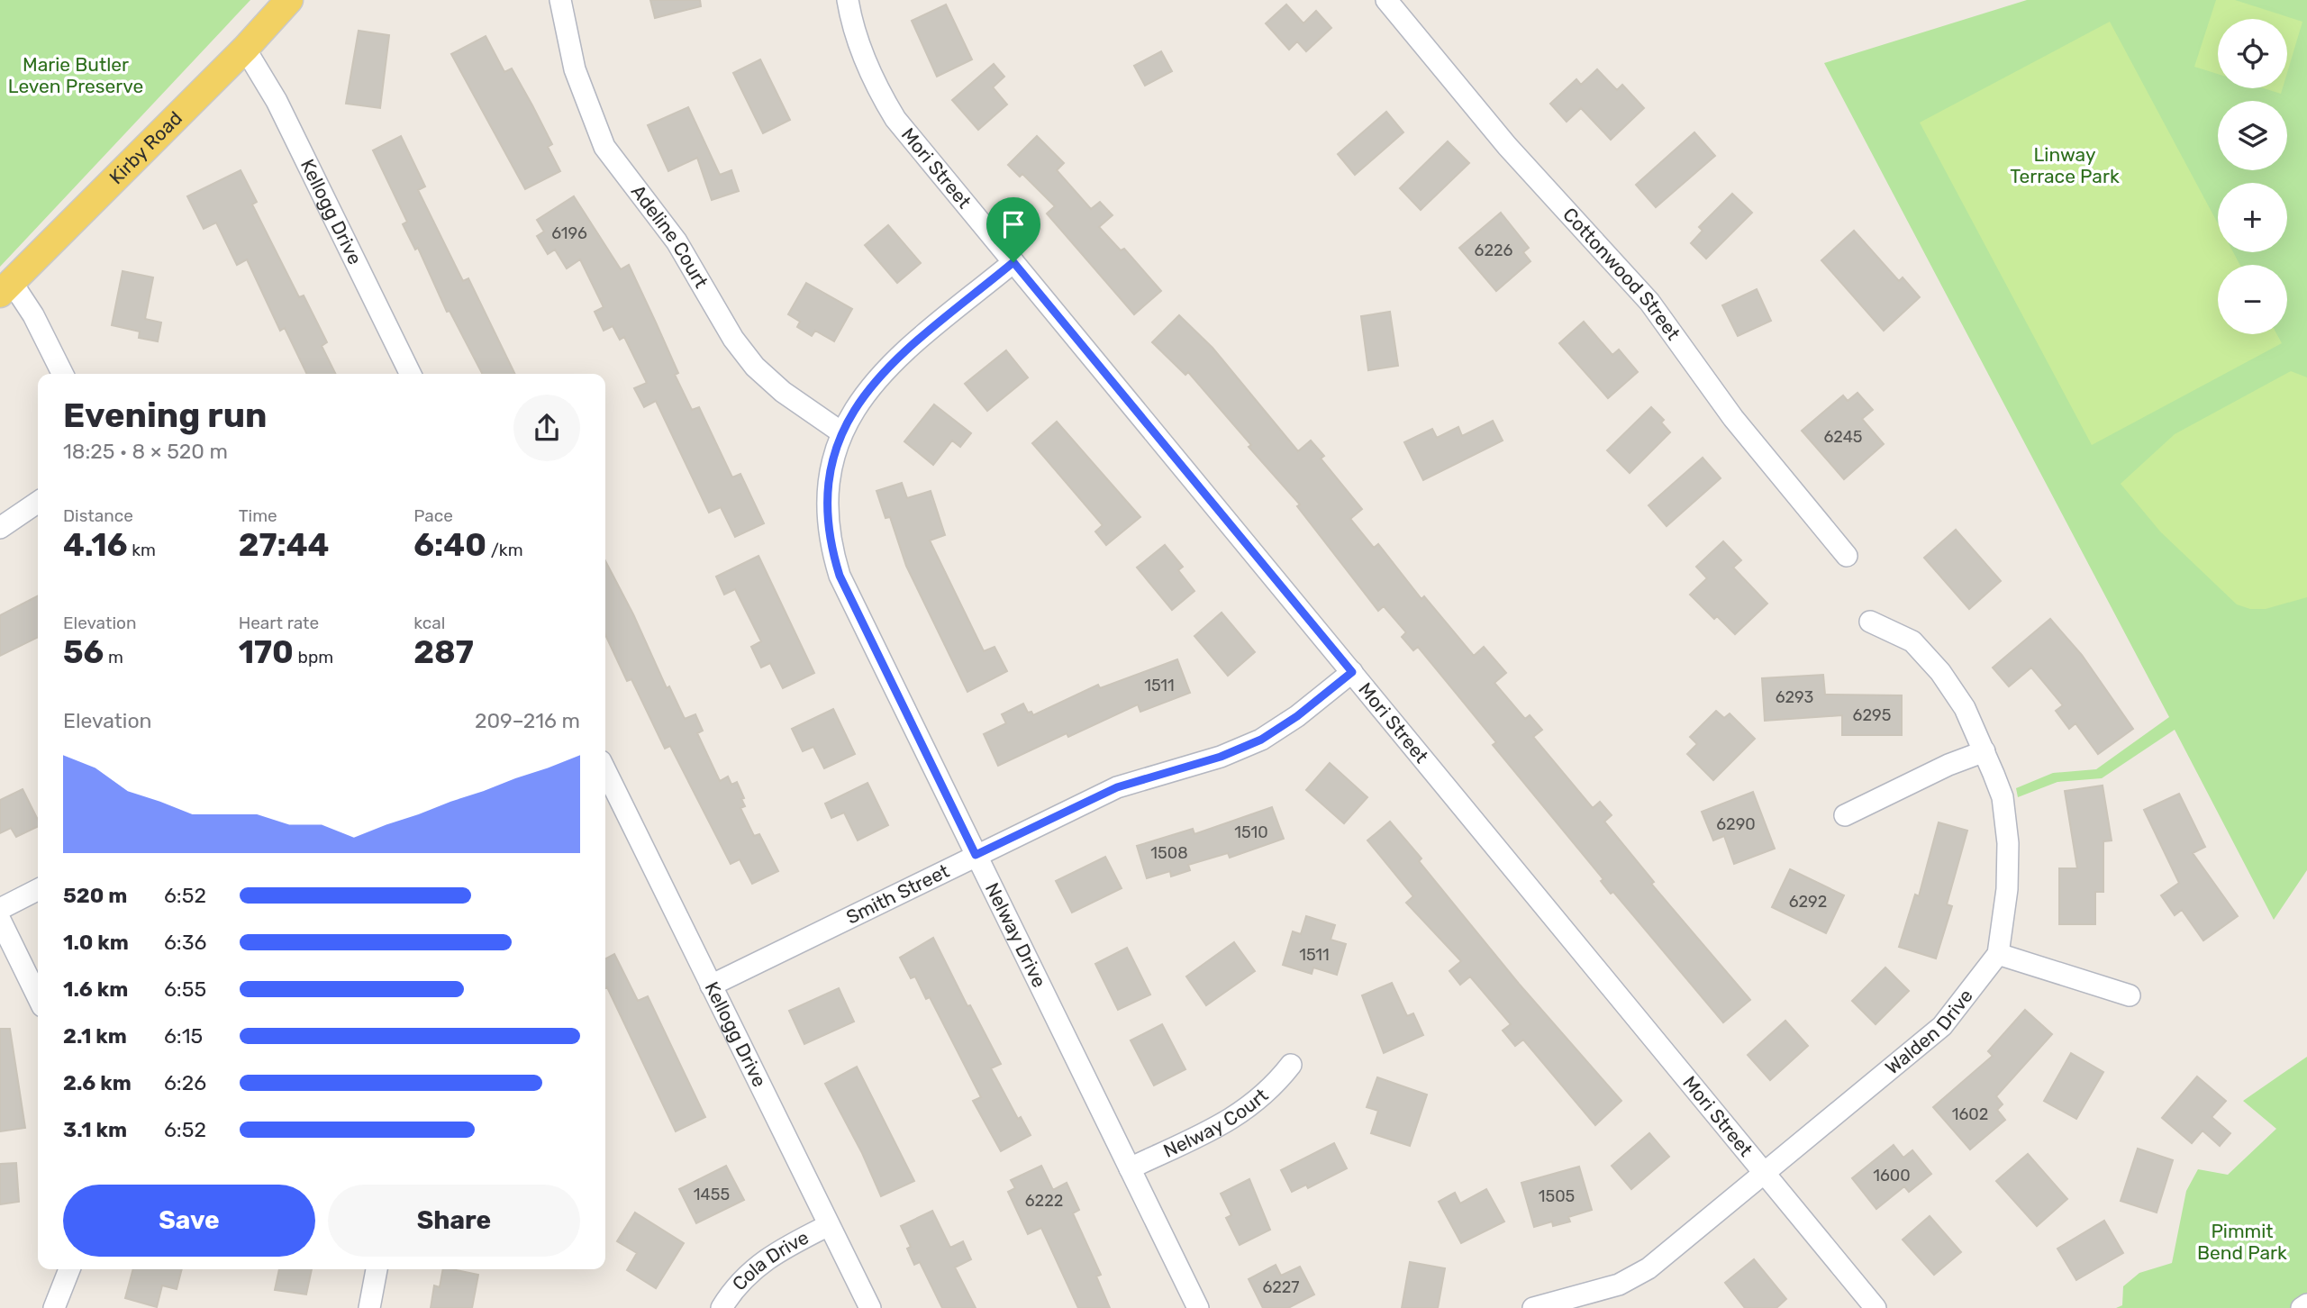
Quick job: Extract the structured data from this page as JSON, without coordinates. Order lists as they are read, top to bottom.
{
  "streets": {
    "main road": ["Kirby Road"],
    "street": [
      "Mori Street",
      "Kellogg Drive",
      "Adeline Court",
      "Cottonwood Street",
      "Smith Street",
      "Nelway Drive",
      "Walden Drive",
      "Nelway Court",
      "Cola Drive"
    ]
  },
  "crossings": [
    ["Kirby Road", "Kellogg Drive"],
    ["Mori Street", "Smith Street"],
    ["Mori Street", "Nelway Drive"],
    ["Mori Street", "Walden Drive"],
    ["Kellogg Drive", "Smith Street"],
    ["Kellogg Drive", "Cola Drive"],
    ["Adeline Court", "Nelway Drive"],
    ["Smith Street", "Nelway Drive"],
    ["Nelway Drive", "Nelway Court"]
  ],
  "parks": ["Marie Butler Leven Preserve", "Linway Terrace Park", "Pimmit Bend Park"],
  "house_numbers": [
    "6196",
    "6226",
    "6245",
    "1511",
    "6293",
    "6295",
    "6290",
    "1510",
    "1508",
    "6292",
    "1511",
    "1602",
    "1600",
    "1455",
    "1505",
    "6222",
    "6227"
  ],
  "page": {
    "map_buttons": ["+", "−"],
    "heading": ["Evening run", "18:25 · 8 × 520 m"],
    "stats": [
      ["Distance", "4.16 km"],
      ["Time", "27:44"],
      ["Pace", "6:40 /km"],
      ["Elevation", "56 m"],
      ["Heart rate", "170 bpm"],
      ["kcal", "287"]
    ],
    "chart": ["Elevation", "209–216 m"],
    "list": [
      {
        "name": "520 m",
        "note": "6:52"
      },
      {
        "name": "1.0 km",
        "note": "6:36"
      },
      {
        "name": "1.6 km",
        "note": "6:55"
      },
      {
        "name": "2.1 km",
        "note": "6:15"
      },
      {
        "name": "2.6 km",
        "note": "6:26"
      },
      {
        "name": "3.1 km",
        "note": "6:52"
      }
    ],
    "buttons": ["Save", "Share"]
  }
}
